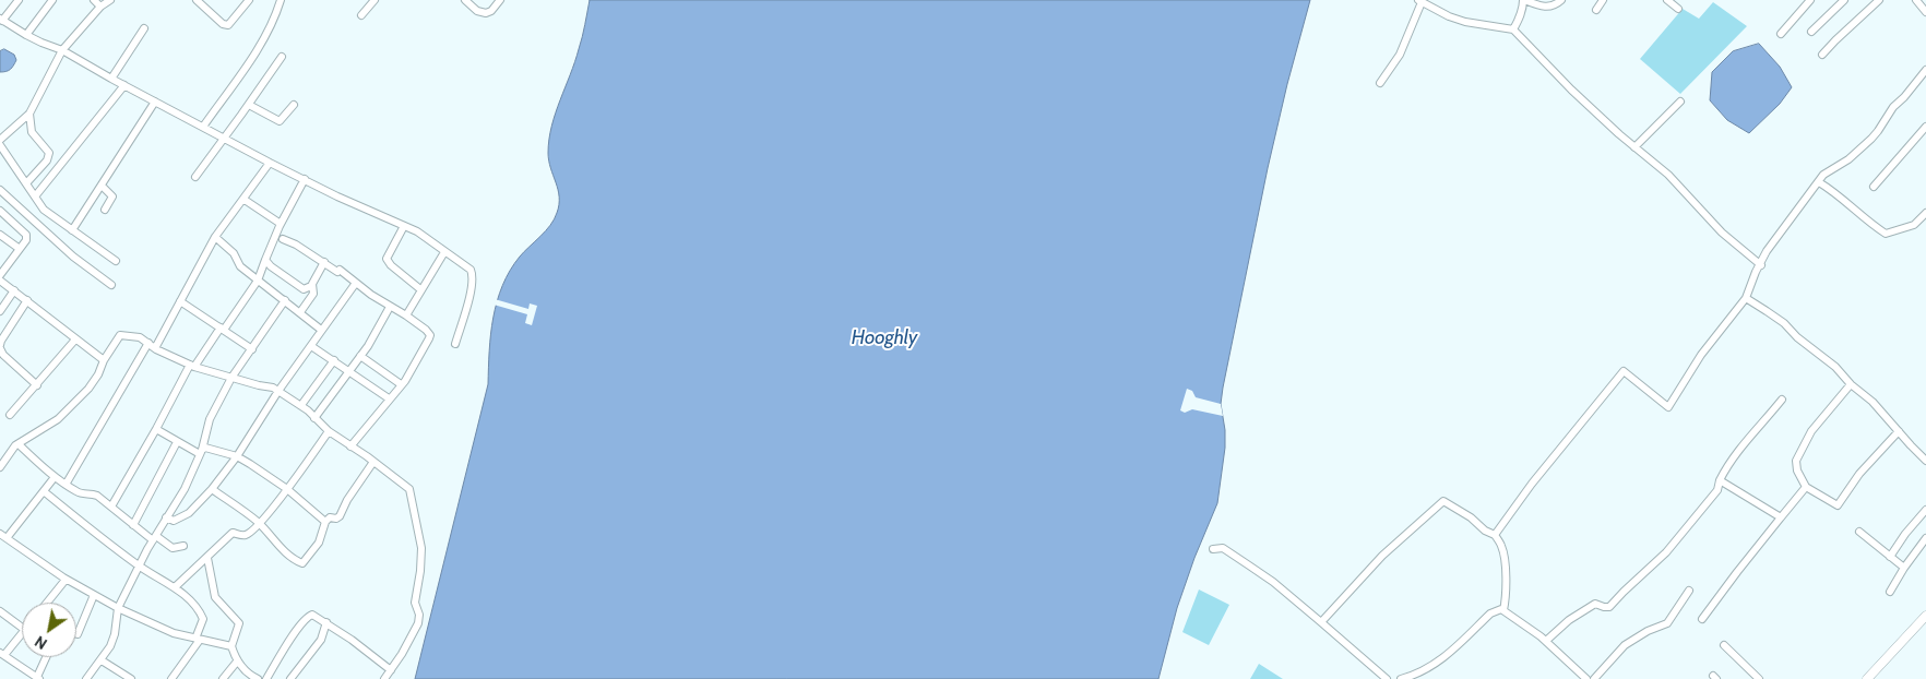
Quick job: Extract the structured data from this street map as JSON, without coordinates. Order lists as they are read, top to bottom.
{
  "water": ["Hooghly"],
  "north": "bottom left"
}
